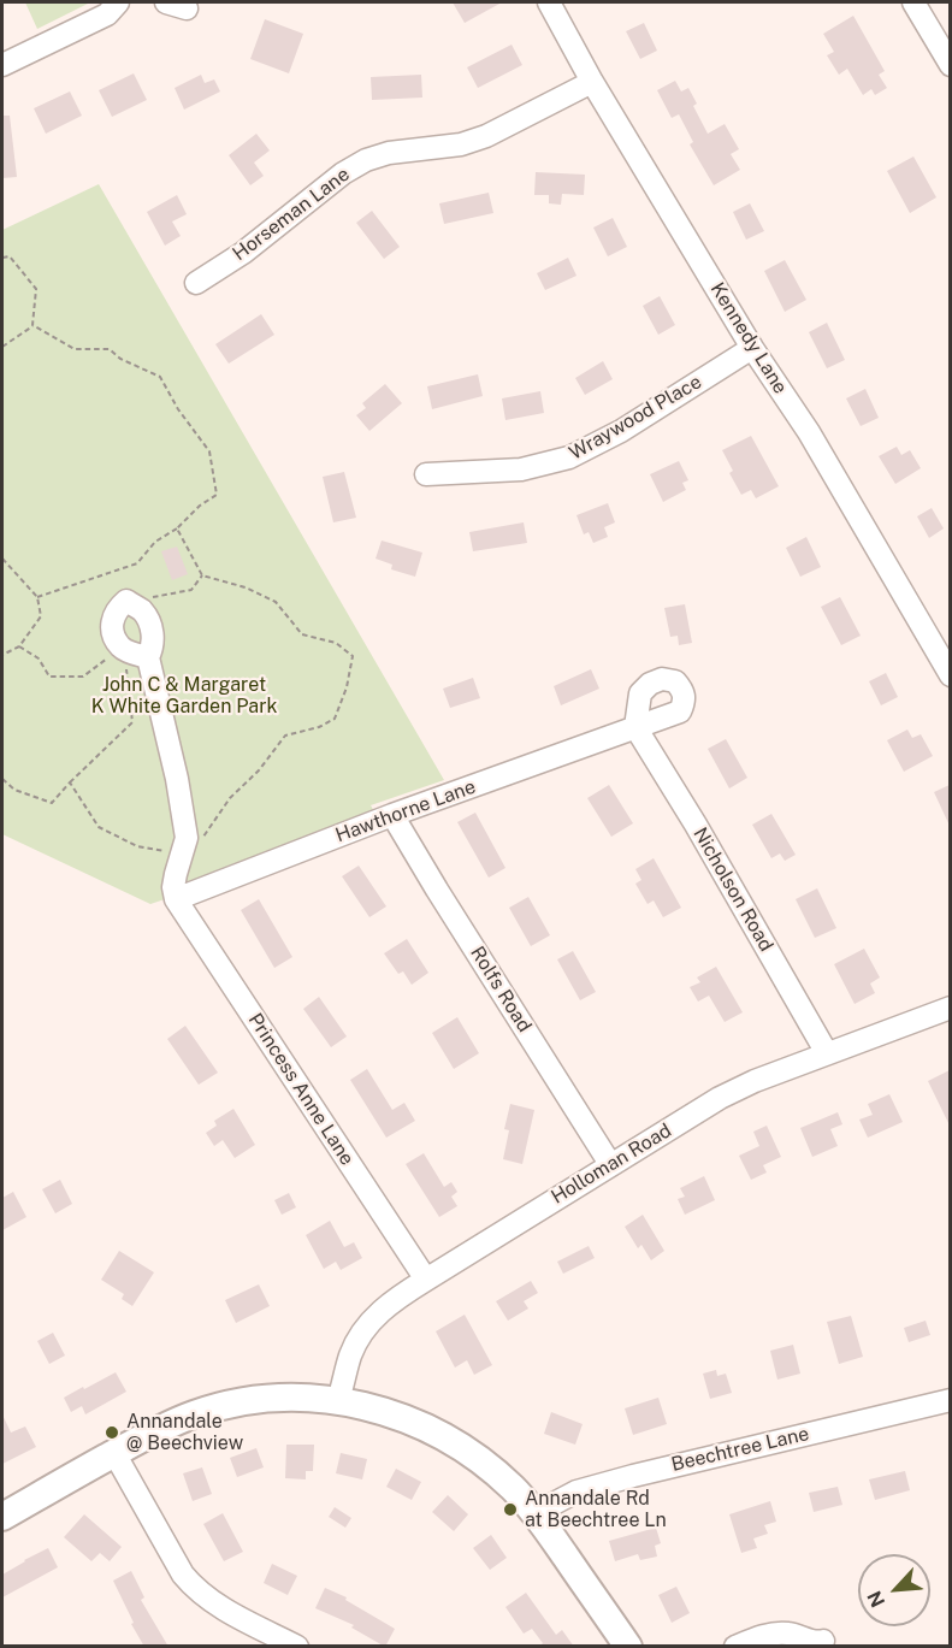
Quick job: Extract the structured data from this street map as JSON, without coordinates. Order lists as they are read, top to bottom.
{
  "streets": {
    "street": [
      "Horseman Lane",
      "Kennedy Lane",
      "Wraywood Place",
      "Hawthorne Lane",
      "Nicholson Road",
      "Rolfs Road",
      "Princess Anne Lane",
      "Holloman Road",
      "Beechtree Lane"
    ]
  },
  "crossings": [
    ["Horseman Lane", "Kennedy Lane"],
    ["Kennedy Lane", "Wraywood Place"],
    ["Hawthorne Lane", "Nicholson Road"],
    ["Hawthorne Lane", "Rolfs Road"],
    ["Hawthorne Lane", "Princess Anne Lane"],
    ["Nicholson Road", "Holloman Road"],
    ["Rolfs Road", "Holloman Road"],
    ["Princess Anne Lane", "Holloman Road"]
  ],
  "parks": ["John C & Margaret K White Garden Park"],
  "places": ["Annandale @ Beechview", "Annandale Rd at Beechtree Ln"],
  "north": "bottom left"
}
